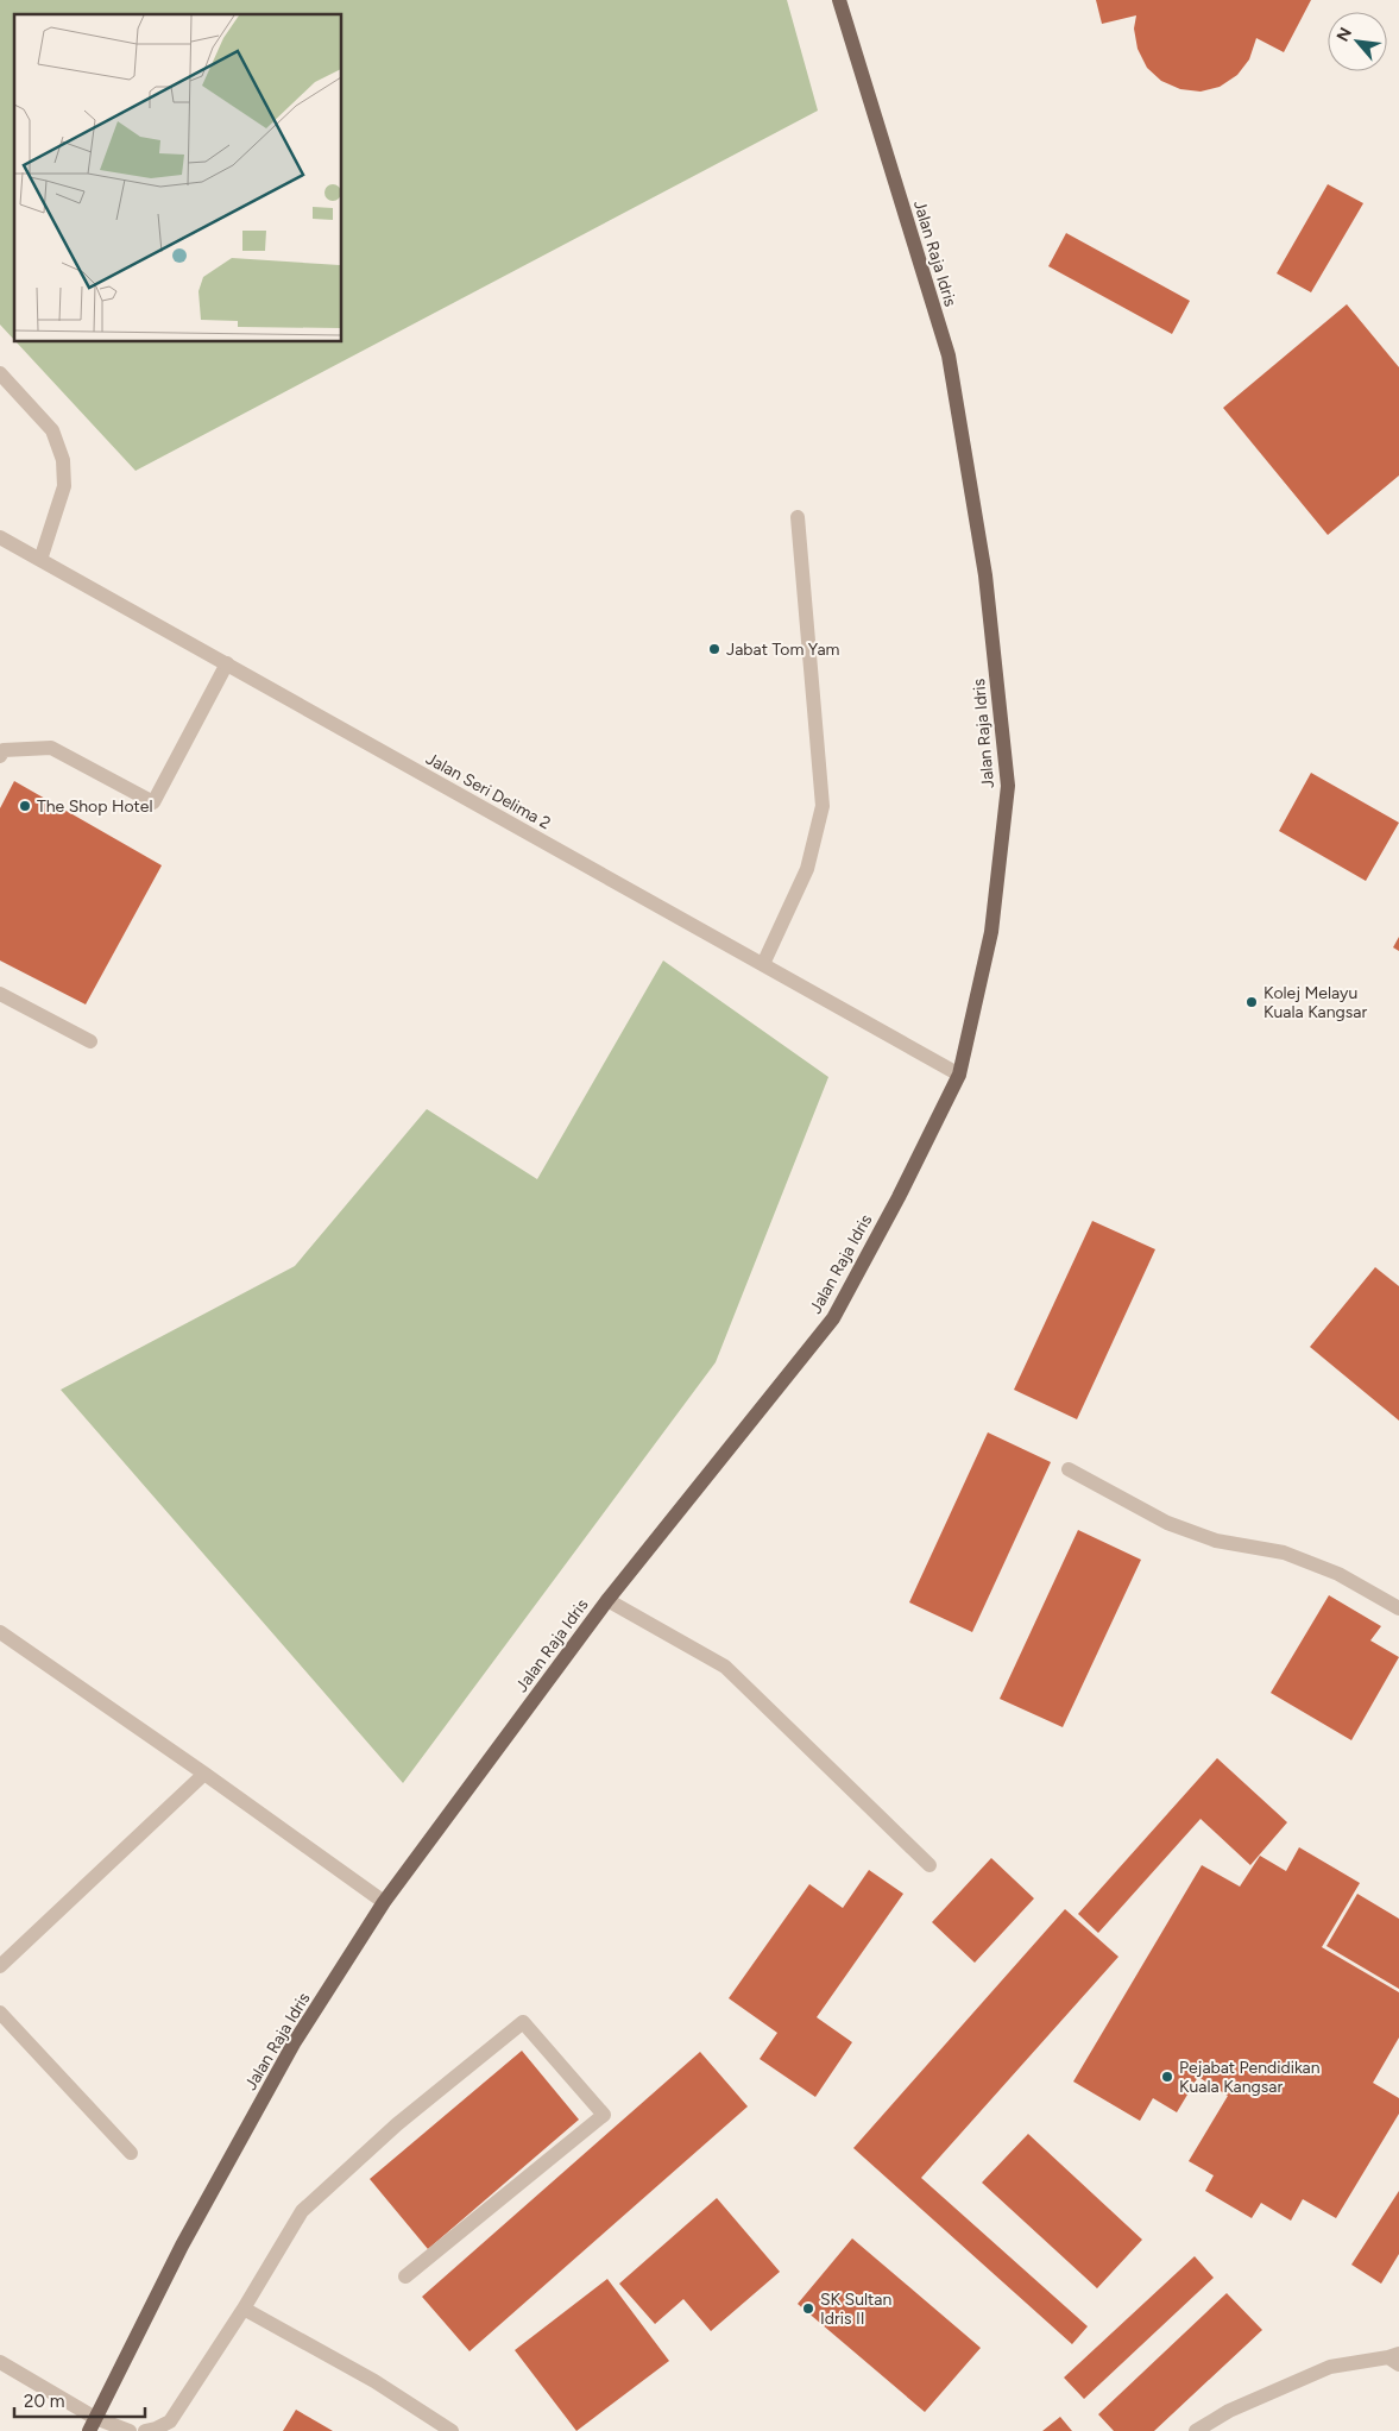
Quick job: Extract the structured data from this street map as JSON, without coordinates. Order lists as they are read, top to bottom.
{
  "streets": {
    "main road": ["Jalan Raja Idris"],
    "street": ["Jalan Seri Delima 2"]
  },
  "crossings": [
    ["Jalan Raja Idris", "Jalan Seri Delima 2"]
  ],
  "places": [
    "Jabat Tom Yam",
    "The Shop Hotel",
    "Kolej Melayu Kuala Kangsar",
    "Pejabat Pendidikan Kuala Kangsar",
    "SK Sultan Idris II"
  ],
  "scale_bar": "20 m",
  "north": "top left"
}
